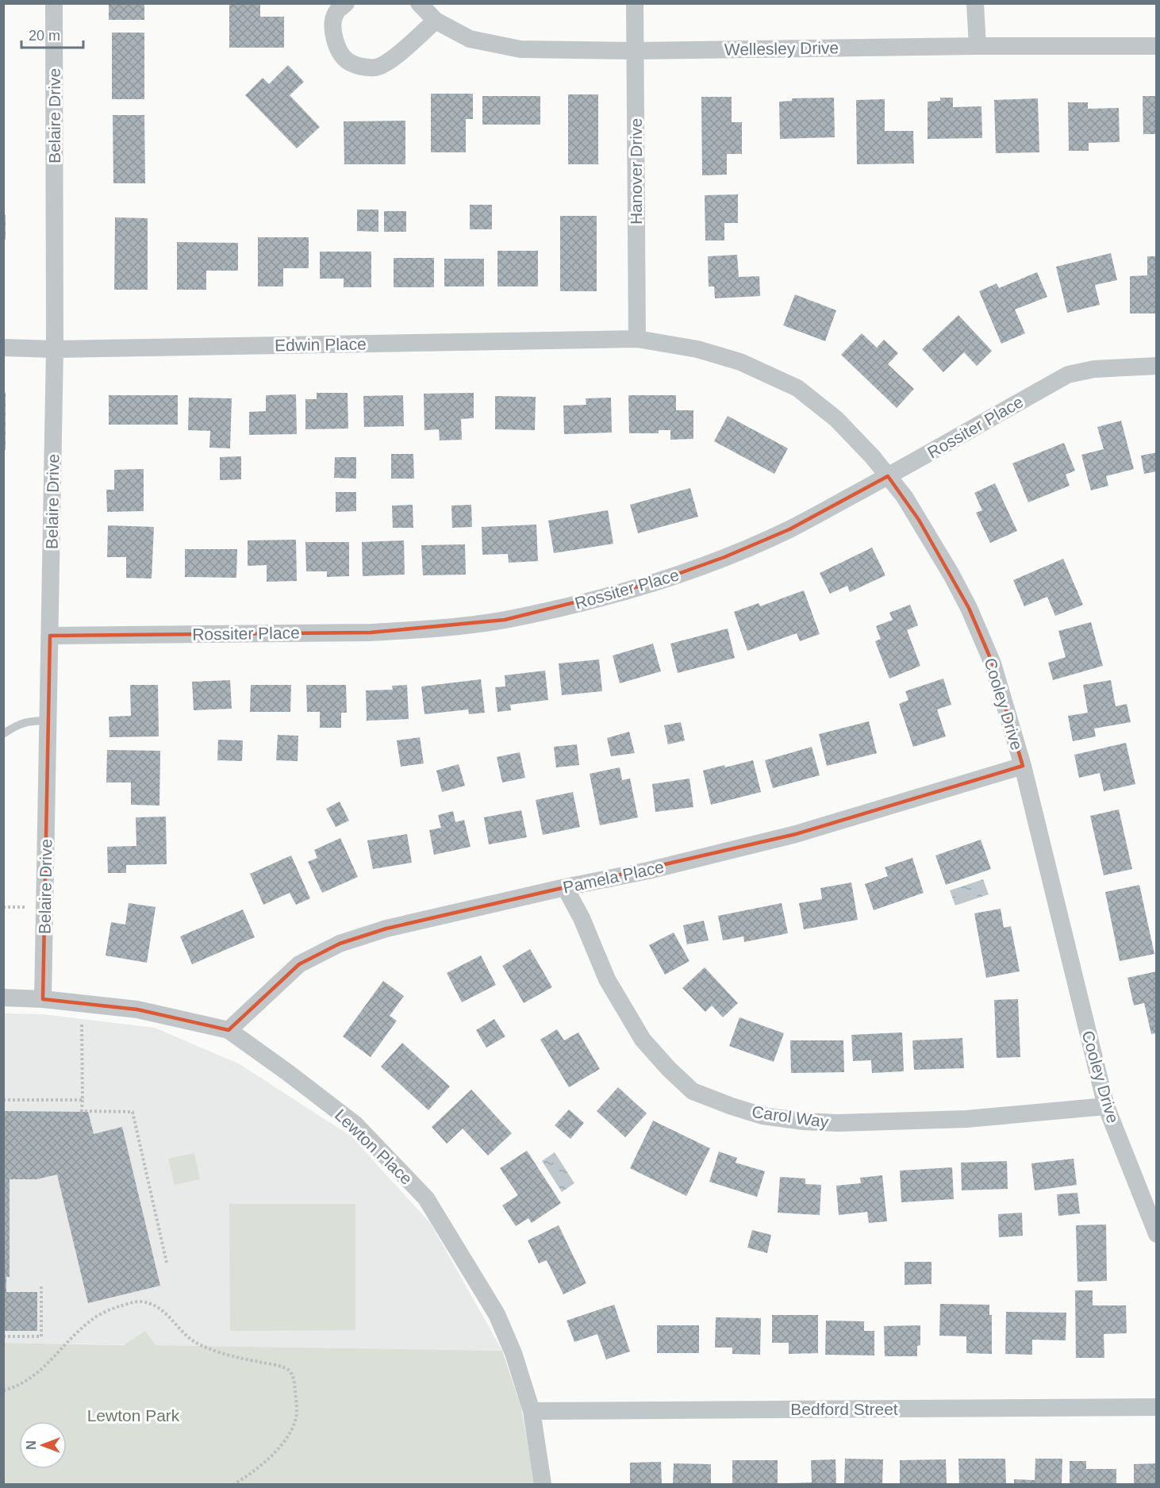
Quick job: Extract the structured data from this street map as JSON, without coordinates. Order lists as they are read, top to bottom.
{
  "streets": {
    "street": [
      "Wellesley Drive",
      "Belaire Drive",
      "Hanover Drive",
      "Edwin Place",
      "Rossiter Place",
      "Cooley Drive",
      "Pamela Place",
      "Carol Way",
      "Lewton Place",
      "Bedford Street"
    ]
  },
  "crossings": [
    ["Wellesley Drive", "Hanover Drive"],
    ["Belaire Drive", "Edwin Place"],
    ["Belaire Drive", "Rossiter Place"],
    ["Belaire Drive", "Lewton Place"],
    ["Hanover Drive", "Edwin Place"],
    ["Hanover Drive", "Cooley Drive"],
    ["Edwin Place", "Cooley Drive"],
    ["Rossiter Place", "Cooley Drive"],
    ["Cooley Drive", "Pamela Place"],
    ["Cooley Drive", "Carol Way"],
    ["Pamela Place", "Carol Way"],
    ["Pamela Place", "Lewton Place"],
    ["Lewton Place", "Bedford Street"]
  ],
  "parks": ["Lewton Park"],
  "scale_bar": "20 m",
  "north": "left"
}
